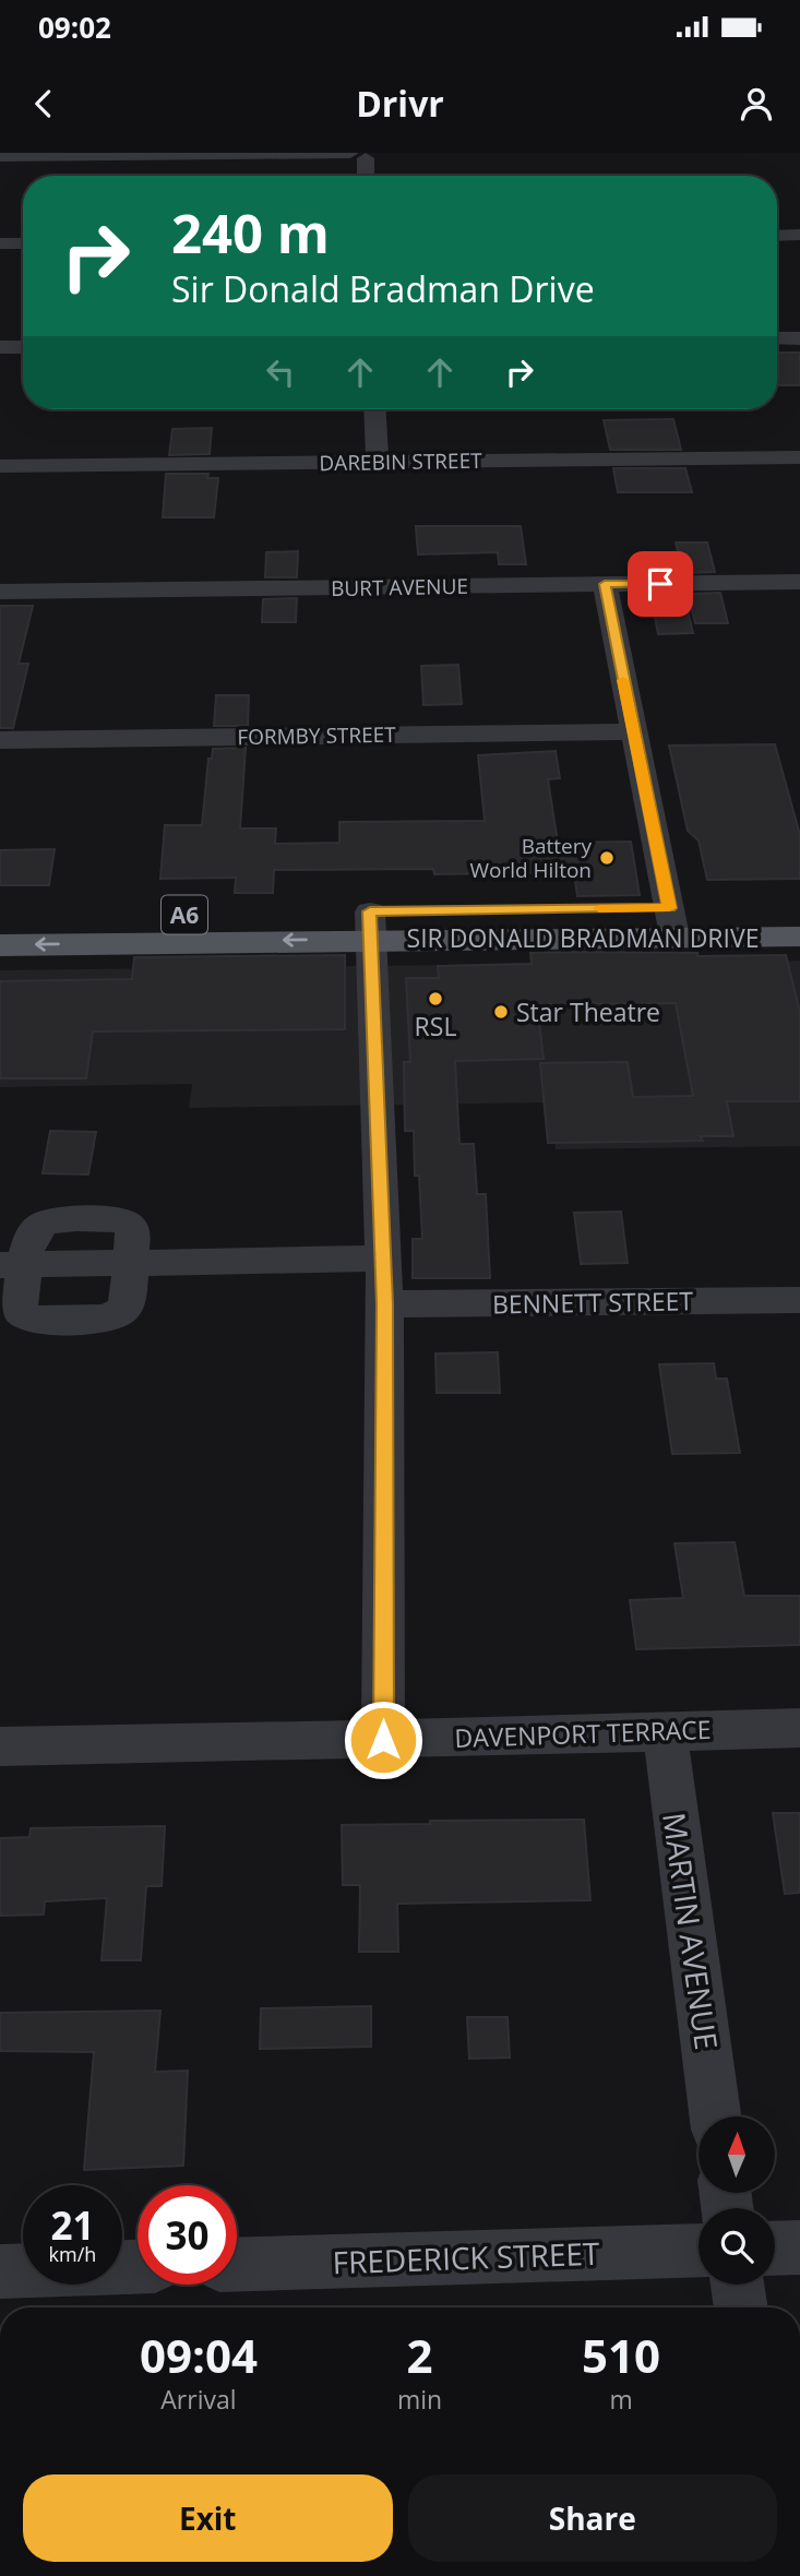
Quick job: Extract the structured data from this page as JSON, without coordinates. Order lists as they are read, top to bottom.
{
  "streets": {
    "main road": ["A6", "SIR DONALD BRADMAN DRIVE"],
    "street": [
      "DAREBIN STREET",
      "BURT AVENUE",
      "FORMBY STREET",
      "BENNETT STREET",
      "DAVENPORT TERRACE",
      "MARTIN AVENUE",
      "FREDERICK STREET"
    ]
  },
  "crossings": [
    ["DAVENPORT TERRACE", "MARTIN AVENUE"]
  ],
  "places": ["Battery World Hilton", "RSL", "Star Theatre"],
  "north": "top",
  "page": {
    "status": "09:02",
    "header": "Drivr",
    "turn": ["240 m", "Sir Donald Bradman Drive"],
    "speed": "21 km/h",
    "limit": "30",
    "eta": [
      "09:04",
      "Arrival",
      "2",
      "min",
      "510",
      "m"
    ],
    "buttons": ["Exit", "Share"]
  }
}
